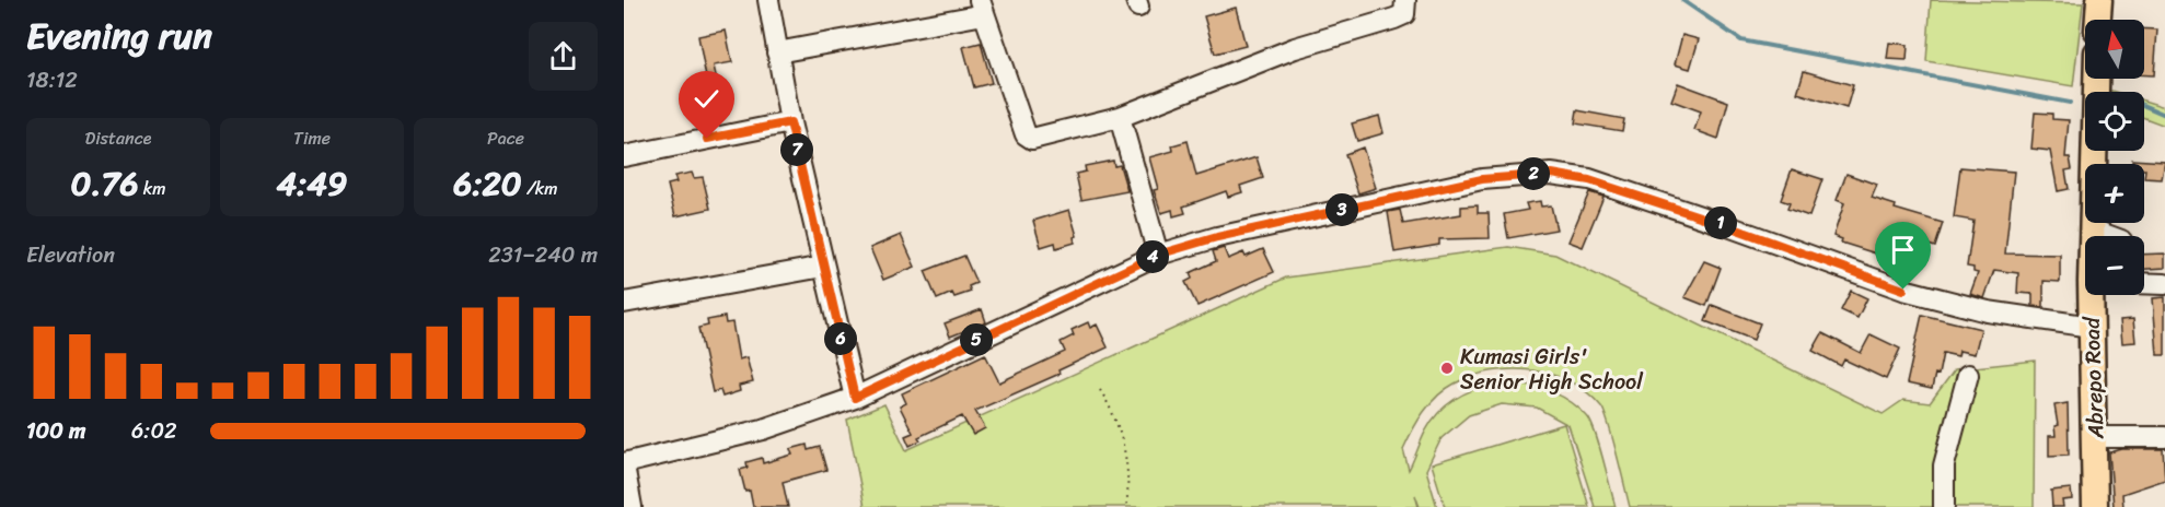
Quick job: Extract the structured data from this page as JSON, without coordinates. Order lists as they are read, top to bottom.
{
  "streets": {
    "main road": ["Abrepo Road"]
  },
  "places": ["Kumasi Girls' Senior High School"],
  "north": "top",
  "page": {
    "heading": ["Evening run", "18:12"],
    "map_buttons": ["+", "−"],
    "stats": [
      ["Distance", "0.76 km"],
      ["Time", "4:49"],
      ["Pace", "6:20 /km"]
    ],
    "pins": [
      "7",
      "2",
      "3",
      "1",
      "4",
      "6",
      "5"
    ],
    "chart": ["Elevation", "231–240 m"],
    "list": [
      {
        "name": "100 m",
        "note": "6:02"
      }
    ]
  }
}
